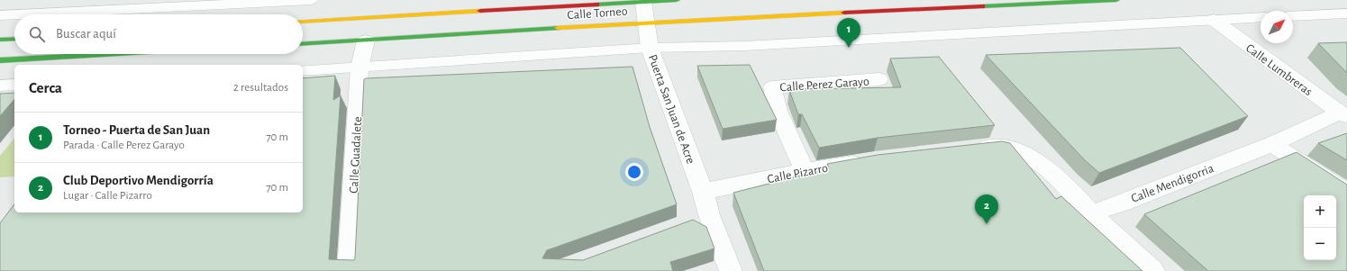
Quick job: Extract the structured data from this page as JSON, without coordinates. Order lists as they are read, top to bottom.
{
  "streets": {
    "main road": ["Calle Torneo"],
    "street": [
      "Calle Lumbreras",
      "Calle Perez Garayo",
      "Puerta San Juan de Acre",
      "Calle Guadalete",
      "Calle Pizarro",
      "Calle Mendigorria"
    ]
  },
  "crossings": [
    ["Calle Torneo", "Puerta San Juan de Acre"],
    ["Calle Torneo", "Calle Guadalete"],
    ["Calle Lumbreras", "Calle Mendigorria"],
    ["Calle Perez Garayo", "Calle Pizarro"],
    ["Puerta San Juan de Acre", "Calle Pizarro"]
  ],
  "north": "top right",
  "page": {
    "search": "Buscar aquí",
    "pins": ["1", "2"],
    "heading": ["Cerca", "2 resultados"],
    "list": [
      {
        "mark": "1",
        "name": "Torneo - Puerta de San Juan",
        "note": "Parada · Calle Perez Garayo",
        "value": "70 m"
      },
      {
        "mark": "2",
        "name": "Club Deportivo Mendigorría",
        "note": "Lugar · Calle Pizarro",
        "value": "70 m"
      }
    ],
    "map_buttons": ["+", "−"]
  }
}
